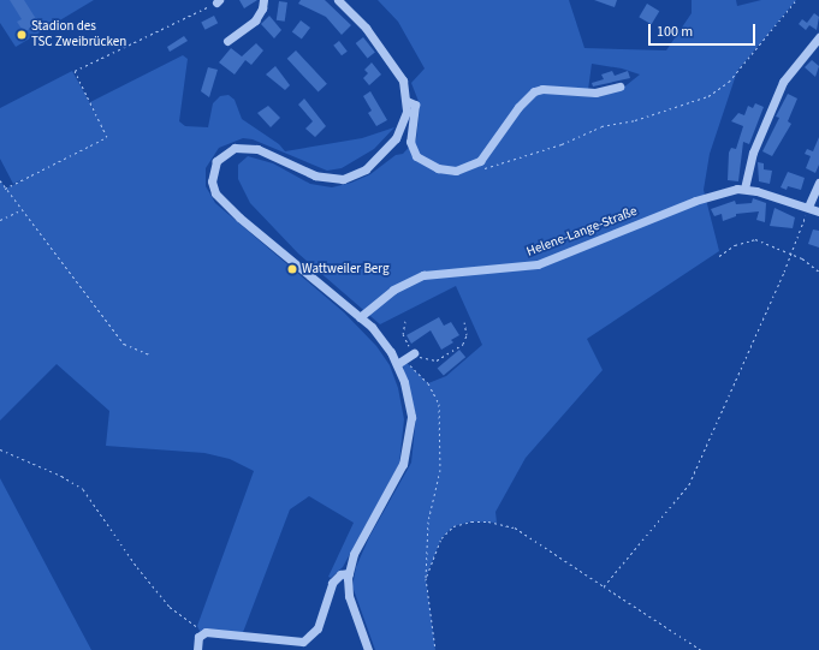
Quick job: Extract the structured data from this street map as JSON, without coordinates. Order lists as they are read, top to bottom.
{
  "streets": {
    "street": ["Helene-Lange-Straße"]
  },
  "places": ["Stadion des TSC Zweibrücken", "Wattweiler Berg"],
  "scale_bar": "100 m"
}
